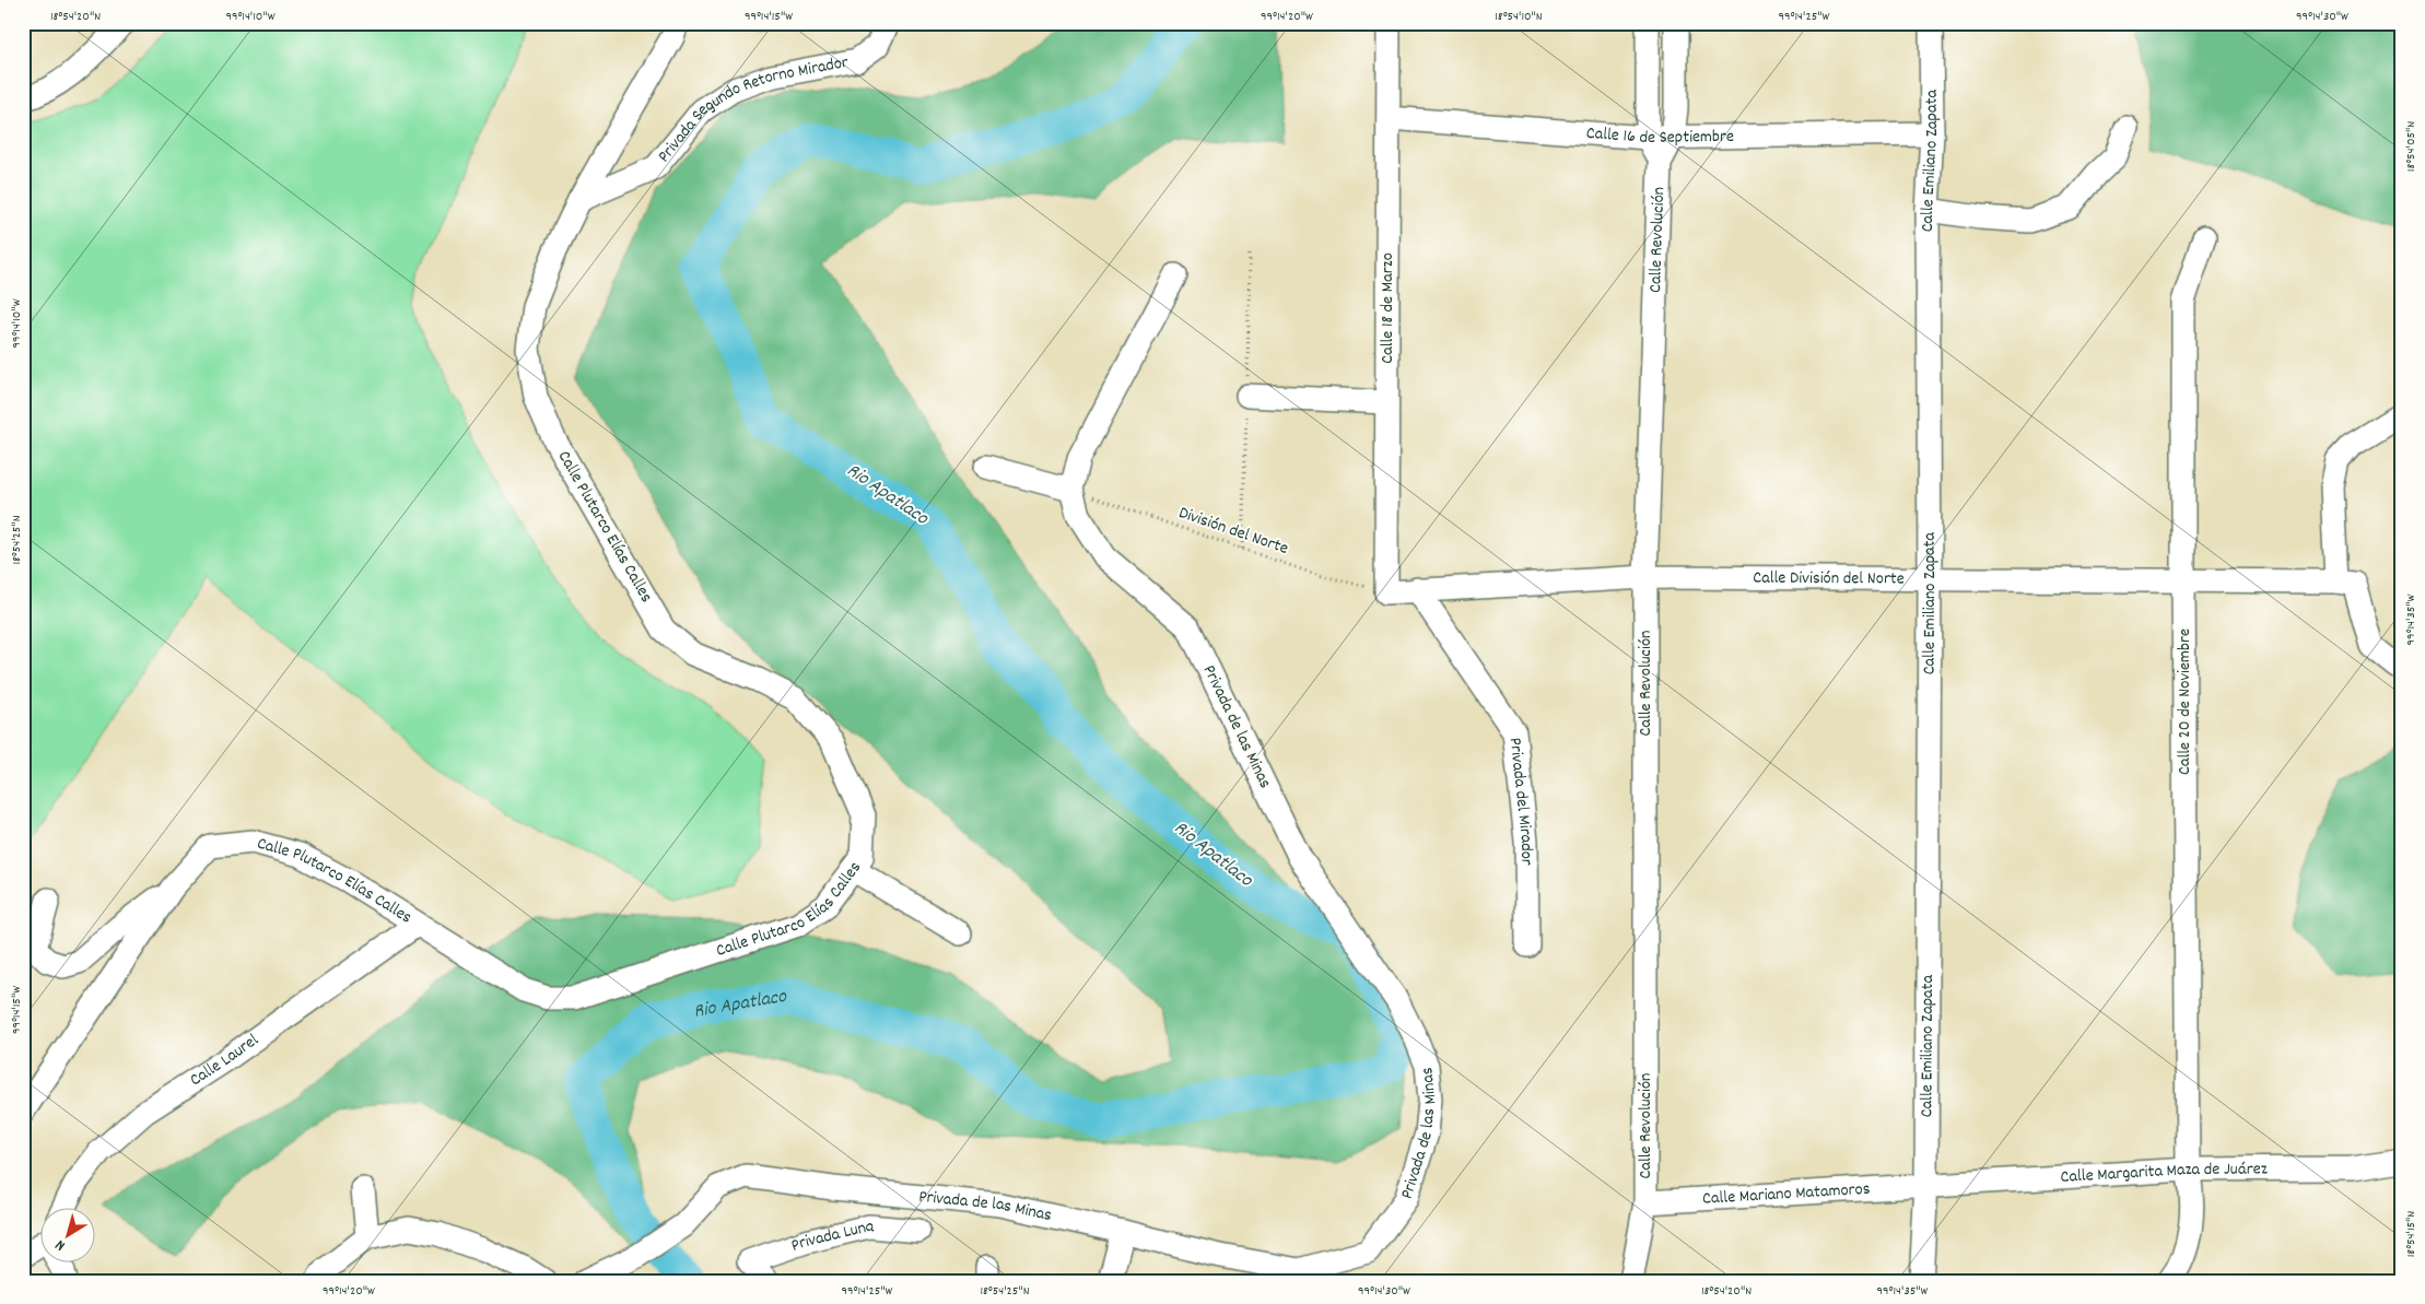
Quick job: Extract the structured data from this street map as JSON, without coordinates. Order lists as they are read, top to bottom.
{
  "streets": {
    "street": [
      "Privada Segundo Retorno Mirador",
      "Calle 16 de Septiembre",
      "Calle Emiliano Zapata",
      "Calle Revolución",
      "Calle 18 de Marzo",
      "Calle Plutarco Elías Calles",
      "Calle División del Norte",
      "Calle 20 de Noviembre",
      "Privada de las Minas",
      "Privada del Mirador",
      "Calle Laurel",
      "Calle Margarita Maza de Juárez",
      "Calle Mariano Matamoros",
      "Privada Luna"
    ],
    "path": ["División del Norte"]
  },
  "crossings": [
    ["Privada Segundo Retorno Mirador", "Calle Plutarco Elías Calles"],
    ["Calle 16 de Septiembre", "Calle Emiliano Zapata"],
    ["Calle 16 de Septiembre", "Calle Revolución"],
    ["Calle 16 de Septiembre", "Calle 18 de Marzo"],
    ["Calle Emiliano Zapata", "Calle División del Norte"],
    ["Calle Emiliano Zapata", "Calle Margarita Maza de Juárez"],
    ["Calle Emiliano Zapata", "Calle Mariano Matamoros"],
    ["Calle Revolución", "Calle División del Norte"],
    ["Calle Revolución", "Calle Mariano Matamoros"],
    ["Calle 18 de Marzo", "División del Norte"],
    ["Calle 18 de Marzo", "Calle División del Norte"],
    ["Calle Plutarco Elías Calles", "Calle Laurel"],
    ["División del Norte", "Calle División del Norte"],
    ["División del Norte", "Privada de las Minas"],
    ["Calle División del Norte", "Calle 20 de Noviembre"],
    ["Calle División del Norte", "Privada del Mirador"],
    ["Calle 20 de Noviembre", "Calle Margarita Maza de Juárez"],
    ["Calle Margarita Maza de Juárez", "Calle Mariano Matamoros"]
  ],
  "water": ["Rio Apatlaco"],
  "north": "bottom left",
  "coordinates": [
    "18°54'20\"N",
    "99°14'10\"W",
    "99°14'15\"W",
    "99°14'20\"W",
    "18°54'10\"N",
    "99°14'25\"W",
    "99°14'30\"W",
    "18°54'05\"N",
    "18°54'25\"N",
    "99°14'35\"W",
    "18°54'15\"N"
  ]
}
